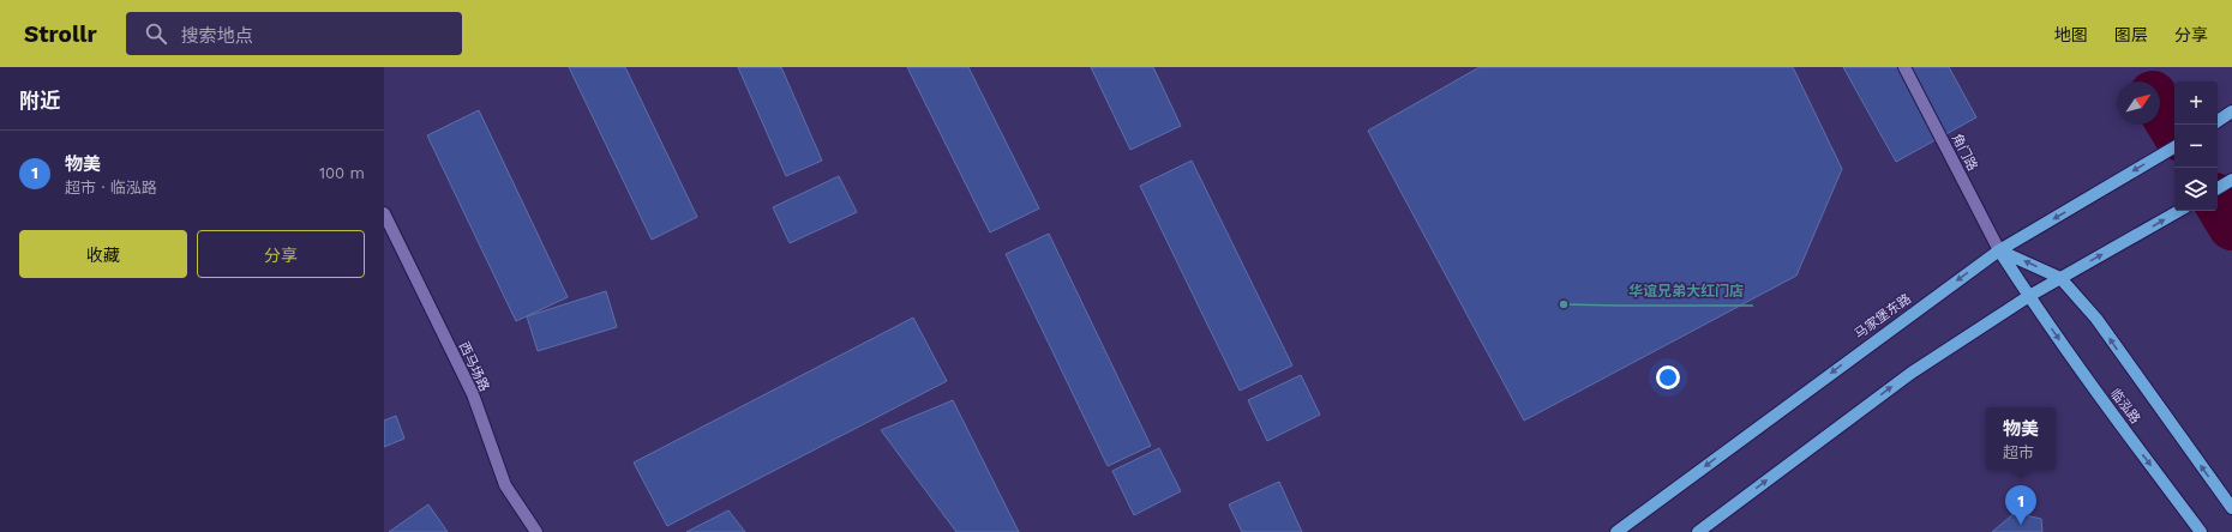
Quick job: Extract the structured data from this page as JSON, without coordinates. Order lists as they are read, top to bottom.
{
  "streets": {
    "main road": ["马家堡东路", "临泓路"],
    "street": ["角门路", "西马场路"]
  },
  "crossings": [
    ["角门路", "马家堡东路"],
    ["角门路", "临泓路"],
    ["马家堡东路", "临泓路"]
  ],
  "places": ["华谊兄弟大红门店"],
  "north": "top right",
  "page": {
    "header": "Strollr",
    "search": "搜索地点",
    "nav": ["地图", "图层", "分享"],
    "heading": "附近",
    "map_buttons": ["+", "−"],
    "list": [
      {
        "mark": "1",
        "name": "物美",
        "note": "超市 · 临泓路",
        "value": "100 m"
      }
    ],
    "buttons": ["收藏", "分享"],
    "popup": ["物美", "超市"],
    "pins": "1"
  }
}
